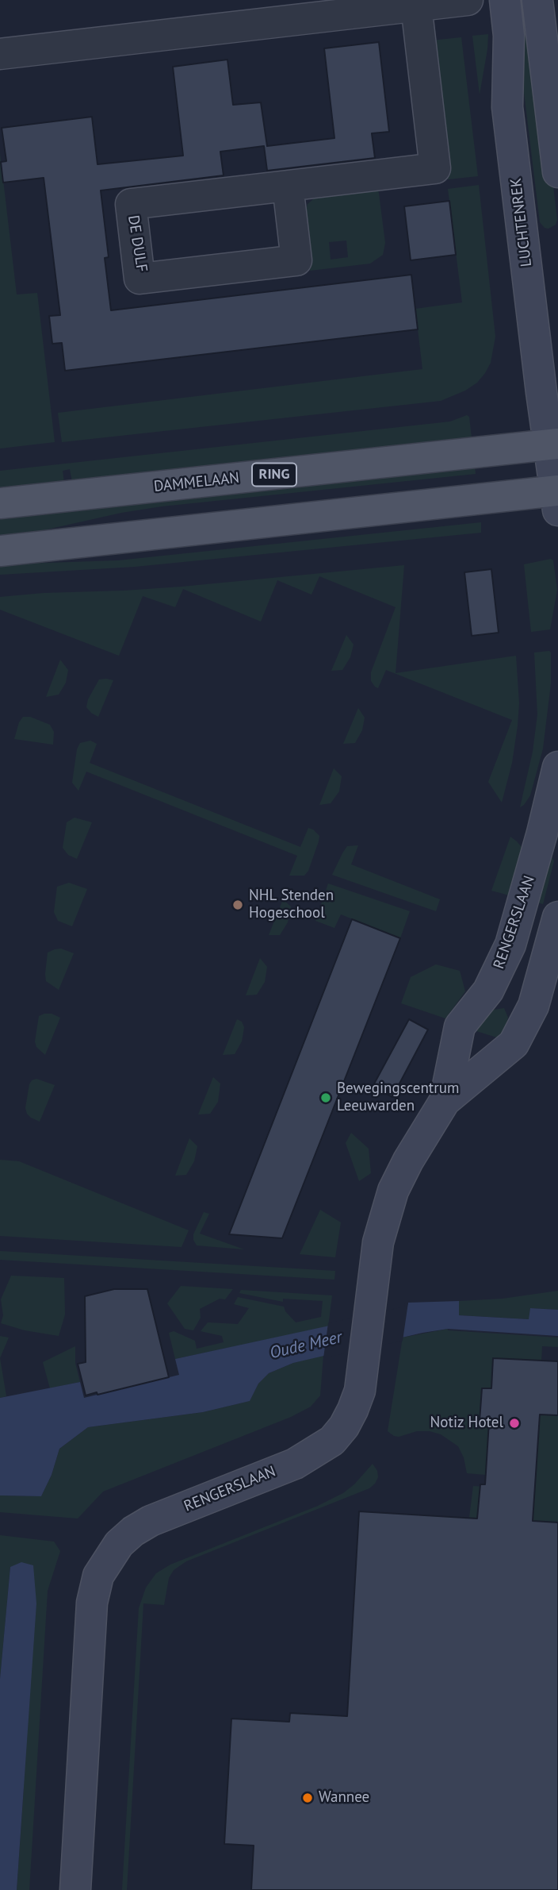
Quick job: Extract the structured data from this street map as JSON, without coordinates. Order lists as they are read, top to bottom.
{
  "streets": {
    "main road": ["RING", "DAMMELAAN"],
    "street": ["LUCHTENREK", "DE DULF", "RENGERSLAAN"]
  },
  "crossings": [
    ["LUCHTENREK", "DAMMELAAN"]
  ],
  "water": ["Oude Meer"],
  "places": [
    "NHL Stenden Hogeschool",
    "Bewegingscentrum Leeuwarden",
    "Notiz Hotel",
    "Wannee"
  ]
}
